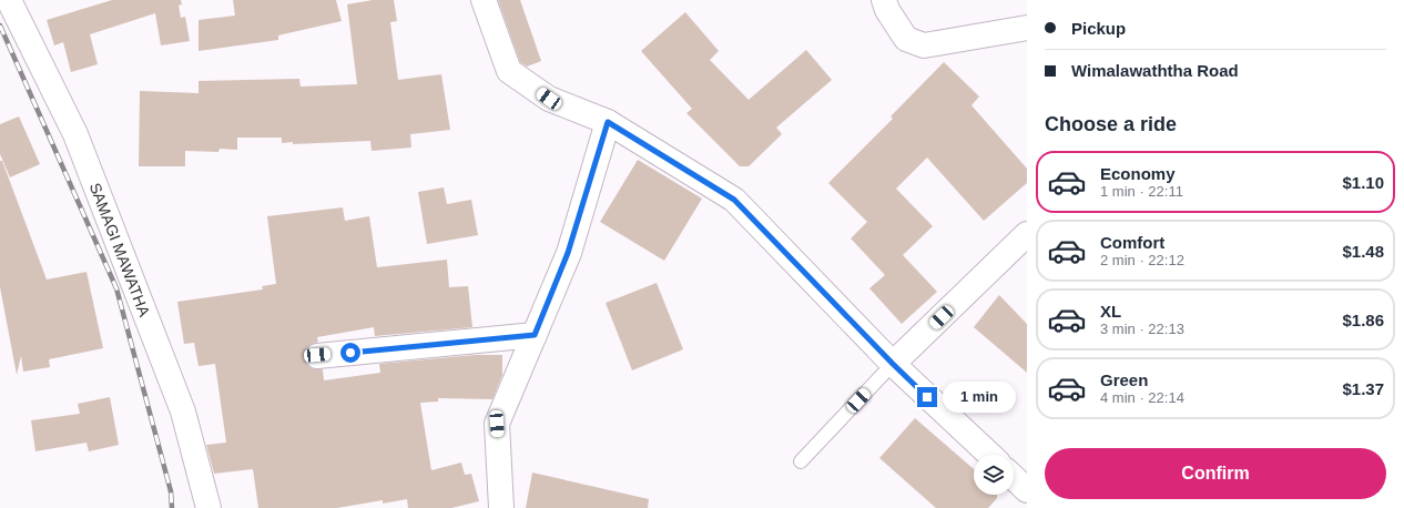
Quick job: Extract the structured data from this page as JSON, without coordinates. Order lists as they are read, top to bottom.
{
  "streets": {
    "street": ["SAMAGI MAWATHA"]
  },
  "page": {
    "banner": ["Pickup", "Wimalawaththa Road"],
    "heading": "Choose a ride",
    "list": [
      {
        "name": "Economy",
        "note": "1 min · 22:11",
        "value": "$1.10"
      },
      {
        "name": "Comfort",
        "note": "2 min · 22:12",
        "value": "$1.48"
      },
      {
        "name": "XL",
        "note": "3 min · 22:13",
        "value": "$1.86"
      },
      {
        "name": "Green",
        "note": "4 min · 22:14",
        "value": "$1.37"
      }
    ],
    "bubble": "1 min",
    "buttons": "Confirm"
  }
}
